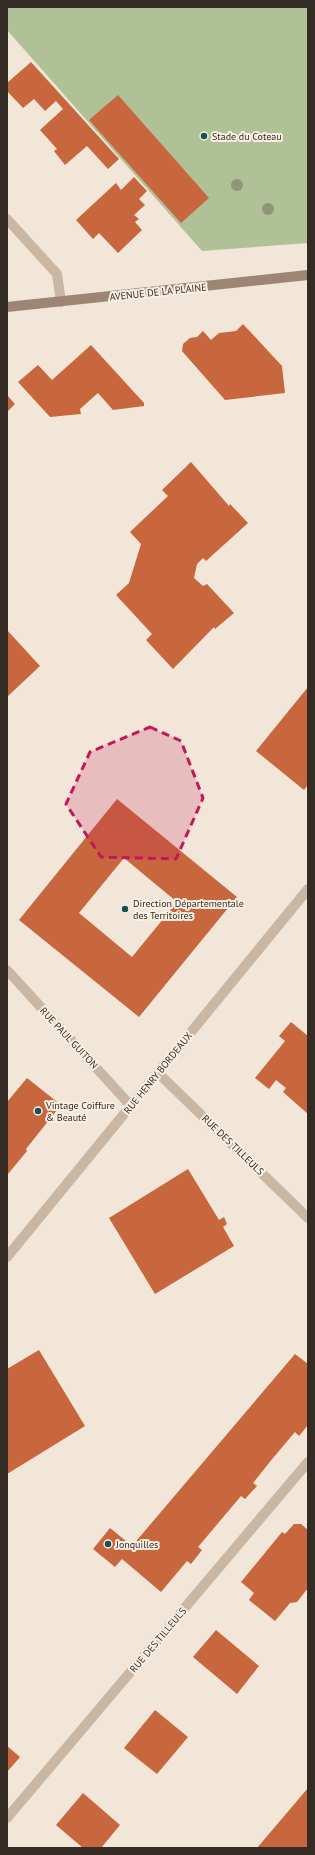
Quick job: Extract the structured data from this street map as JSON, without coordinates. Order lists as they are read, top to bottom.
{
  "streets": {
    "main road": ["AVENUE DE LA PLAINE"],
    "street": ["RUE PAUL GUITON", "RUE HENRY BORDEAUX", "RUE DES TILLEULS"]
  },
  "crossings": [
    ["RUE PAUL GUITON", "RUE HENRY BORDEAUX"],
    ["RUE HENRY BORDEAUX", "RUE DES TILLEULS"]
  ],
  "places": [
    "Stade du Coteau",
    "Direction Départementale des Territoires",
    "Vintage Coiffure & Beauté",
    "Jonquilles"
  ]
}
